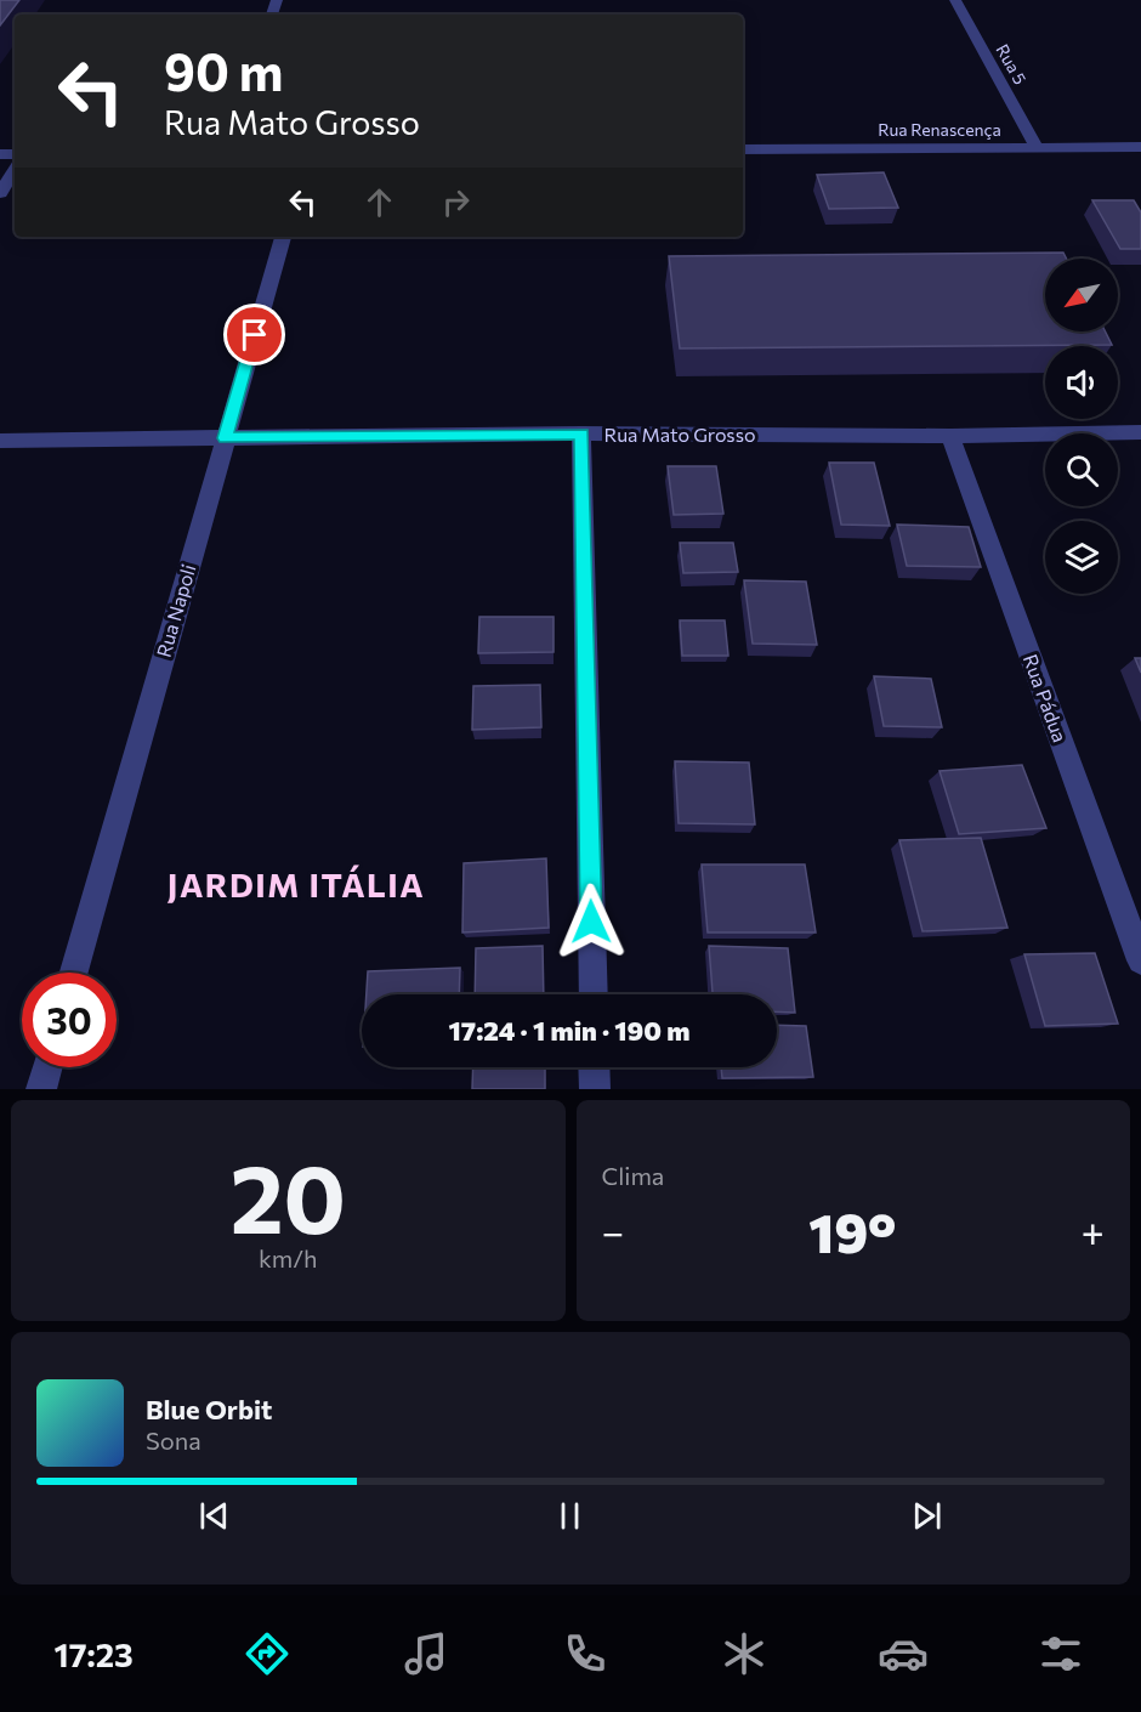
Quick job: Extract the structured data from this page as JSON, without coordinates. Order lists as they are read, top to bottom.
{
  "streets": {
    "street": [
      "Rua 5",
      "Rua Renascença",
      "Rua Mato Grosso",
      "Rua Napoli",
      "Rua Pádua"
    ]
  },
  "crossings": [
    ["Rua 5", "Rua Renascença"],
    ["Rua Mato Grosso", "Rua Napoli"],
    ["Rua Mato Grosso", "Rua Pádua"]
  ],
  "districts": ["JARDIM ITÁLIA"],
  "north": "bottom left",
  "page": {
    "turn": ["90 m", "Rua Mato Grosso"],
    "limit": "30",
    "trip": "17:24 · 1 min · 190 m",
    "tile": [
      ["20", "km/h"],
      "Clima"
    ],
    "heat": ["−", "19°", "+"],
    "song": ["Blue Orbit", "Sona"],
    "tabs": "17:23"
  }
}
